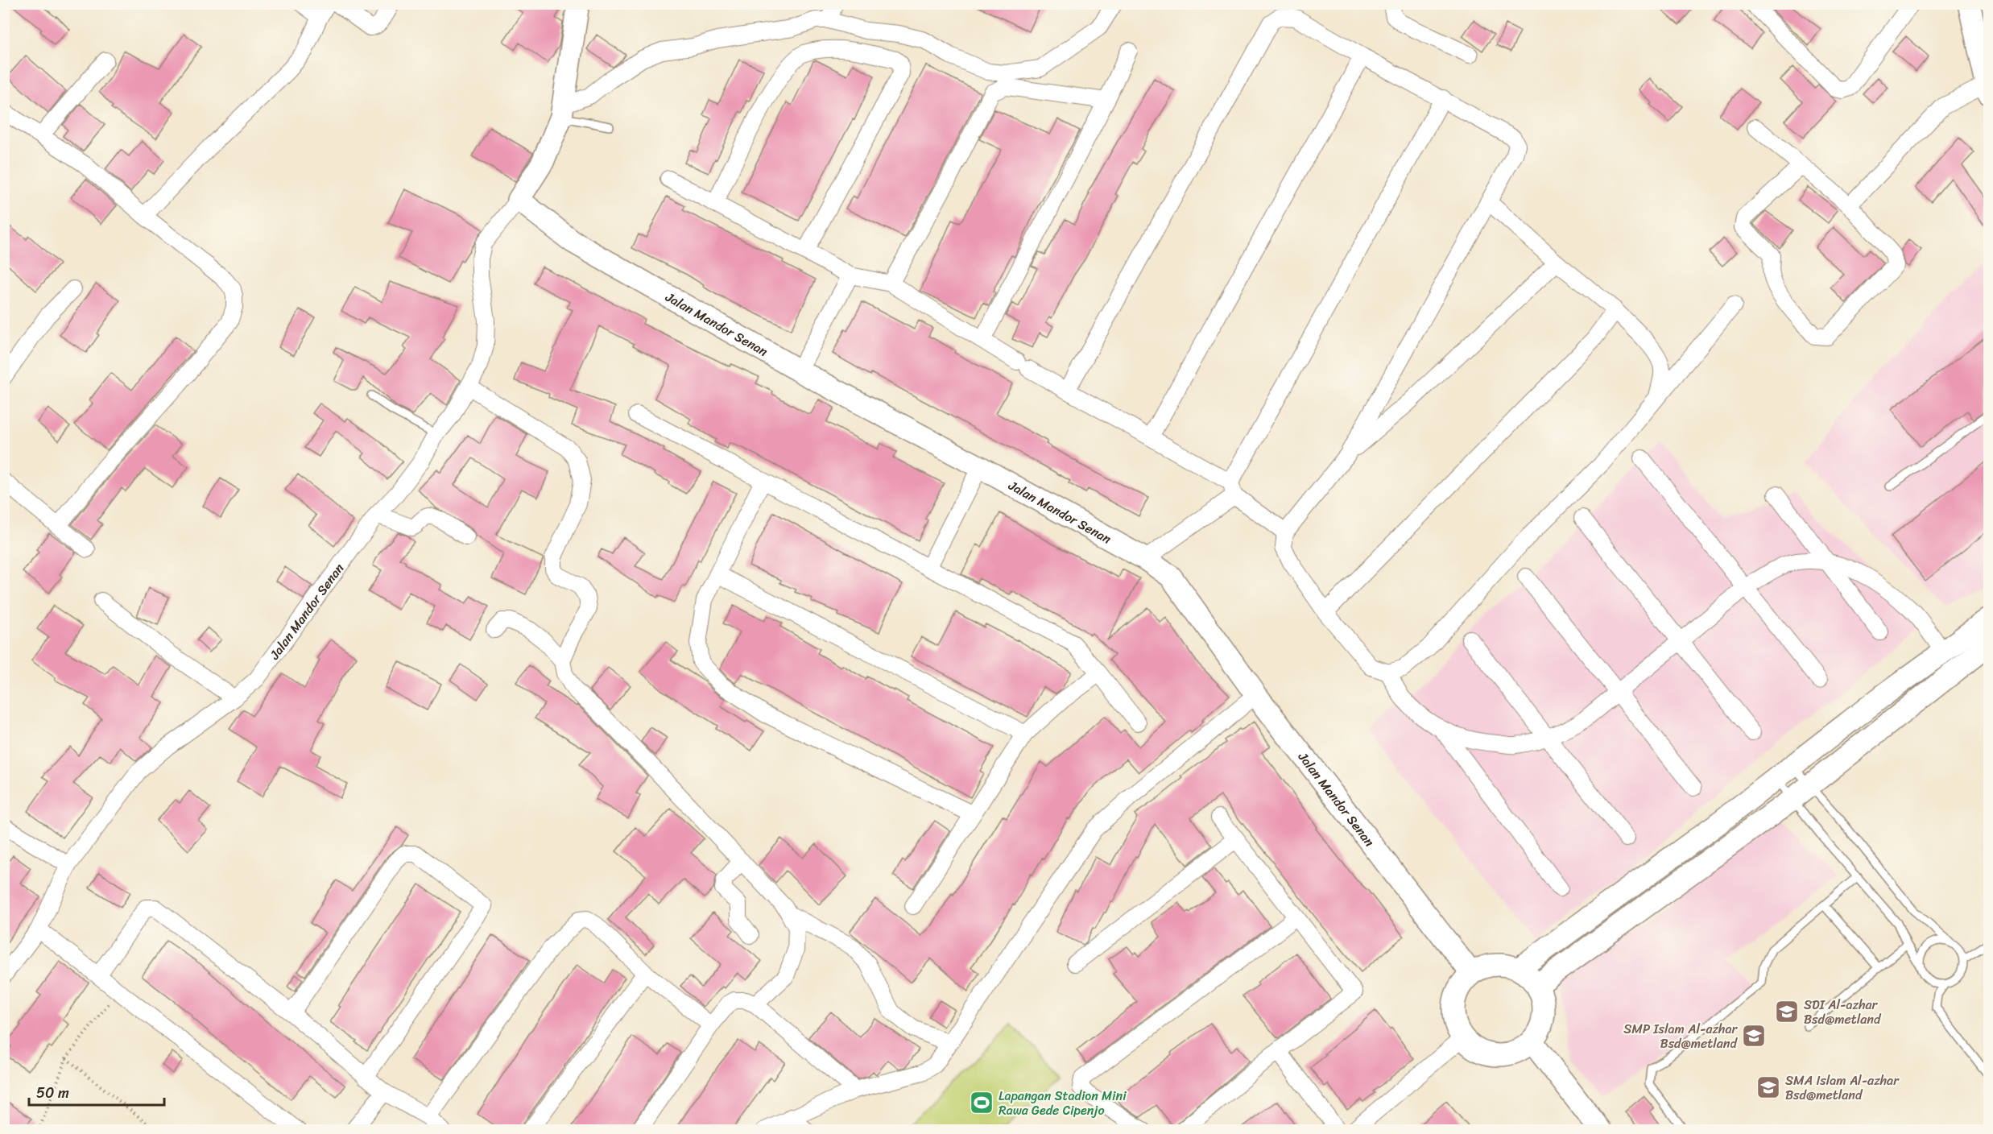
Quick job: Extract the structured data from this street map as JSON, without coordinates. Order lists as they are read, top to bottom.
{
  "streets": {
    "street": ["Jalan Mandor Senan"]
  },
  "places": {
    "school or university": ["SDI Al-azhar Bsd@metland", "SMP Islam Al-azhar Bsd@metland", "SMA Islam Al-azhar Bsd@metland"],
    "sports": ["Lapangan Stadion Mini Rawa Gede Cipenjo"]
  },
  "scale_bar": "50 m"
}
